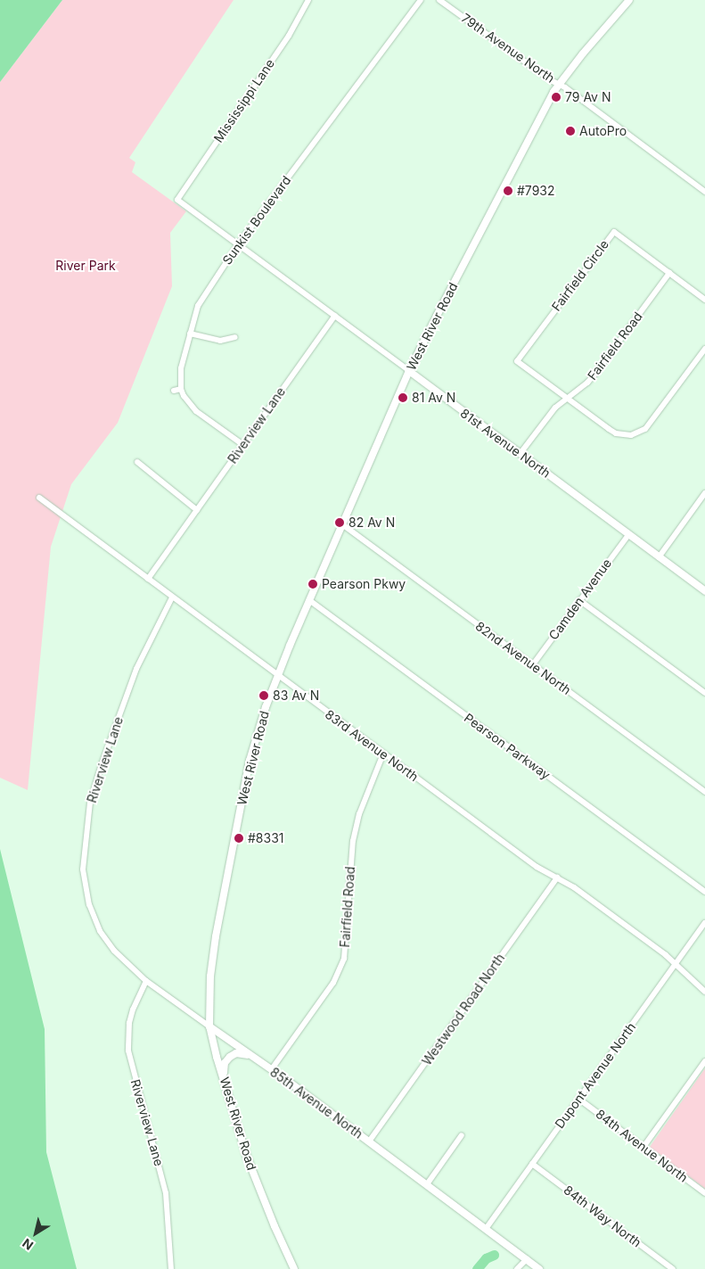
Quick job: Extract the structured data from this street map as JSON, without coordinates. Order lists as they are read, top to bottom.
{
  "streets": {
    "street": [
      "79th Avenue North",
      "Mississippi Lane",
      "Sunkist Boulevard",
      "Fairfield Circle",
      "West River Road",
      "Fairfield Road",
      "Riverview Lane",
      "81st Avenue North",
      "Camden Avenue",
      "82nd Avenue North",
      "83rd Avenue North",
      "Pearson Parkway",
      "Westwood Road North",
      "Dupont Avenue North",
      "85th Avenue North",
      "84th Avenue North",
      "84th Way North"
    ]
  },
  "crossings": [
    ["79th Avenue North", "West River Road"],
    ["Mississippi Lane", "81st Avenue North"],
    ["Sunkist Boulevard", "81st Avenue North"],
    ["Fairfield Circle", "Fairfield Road"],
    ["West River Road", "81st Avenue North"],
    ["West River Road", "82nd Avenue North"],
    ["West River Road", "83rd Avenue North"],
    ["West River Road", "Pearson Parkway"],
    ["West River Road", "85th Avenue North"],
    ["Fairfield Road", "81st Avenue North"],
    ["Fairfield Road", "83rd Avenue North"],
    ["Fairfield Road", "85th Avenue North"],
    ["Riverview Lane", "81st Avenue North"],
    ["Riverview Lane", "83rd Avenue North"],
    ["Riverview Lane", "85th Avenue North"],
    ["81st Avenue North", "Camden Avenue"],
    ["Camden Avenue", "82nd Avenue North"],
    ["83rd Avenue North", "Westwood Road North"],
    ["83rd Avenue North", "Dupont Avenue North"],
    ["Westwood Road North", "85th Avenue North"],
    ["Dupont Avenue North", "85th Avenue North"],
    ["Dupont Avenue North", "84th Avenue North"],
    ["Dupont Avenue North", "84th Way North"]
  ],
  "parks": ["River Park"],
  "places": [
    "79 Av N",
    "AutoPro",
    "#7932",
    "81 Av N",
    "82 Av N",
    "Pearson Pkwy",
    "83 Av N",
    "#8331"
  ],
  "north": "bottom left"
}
